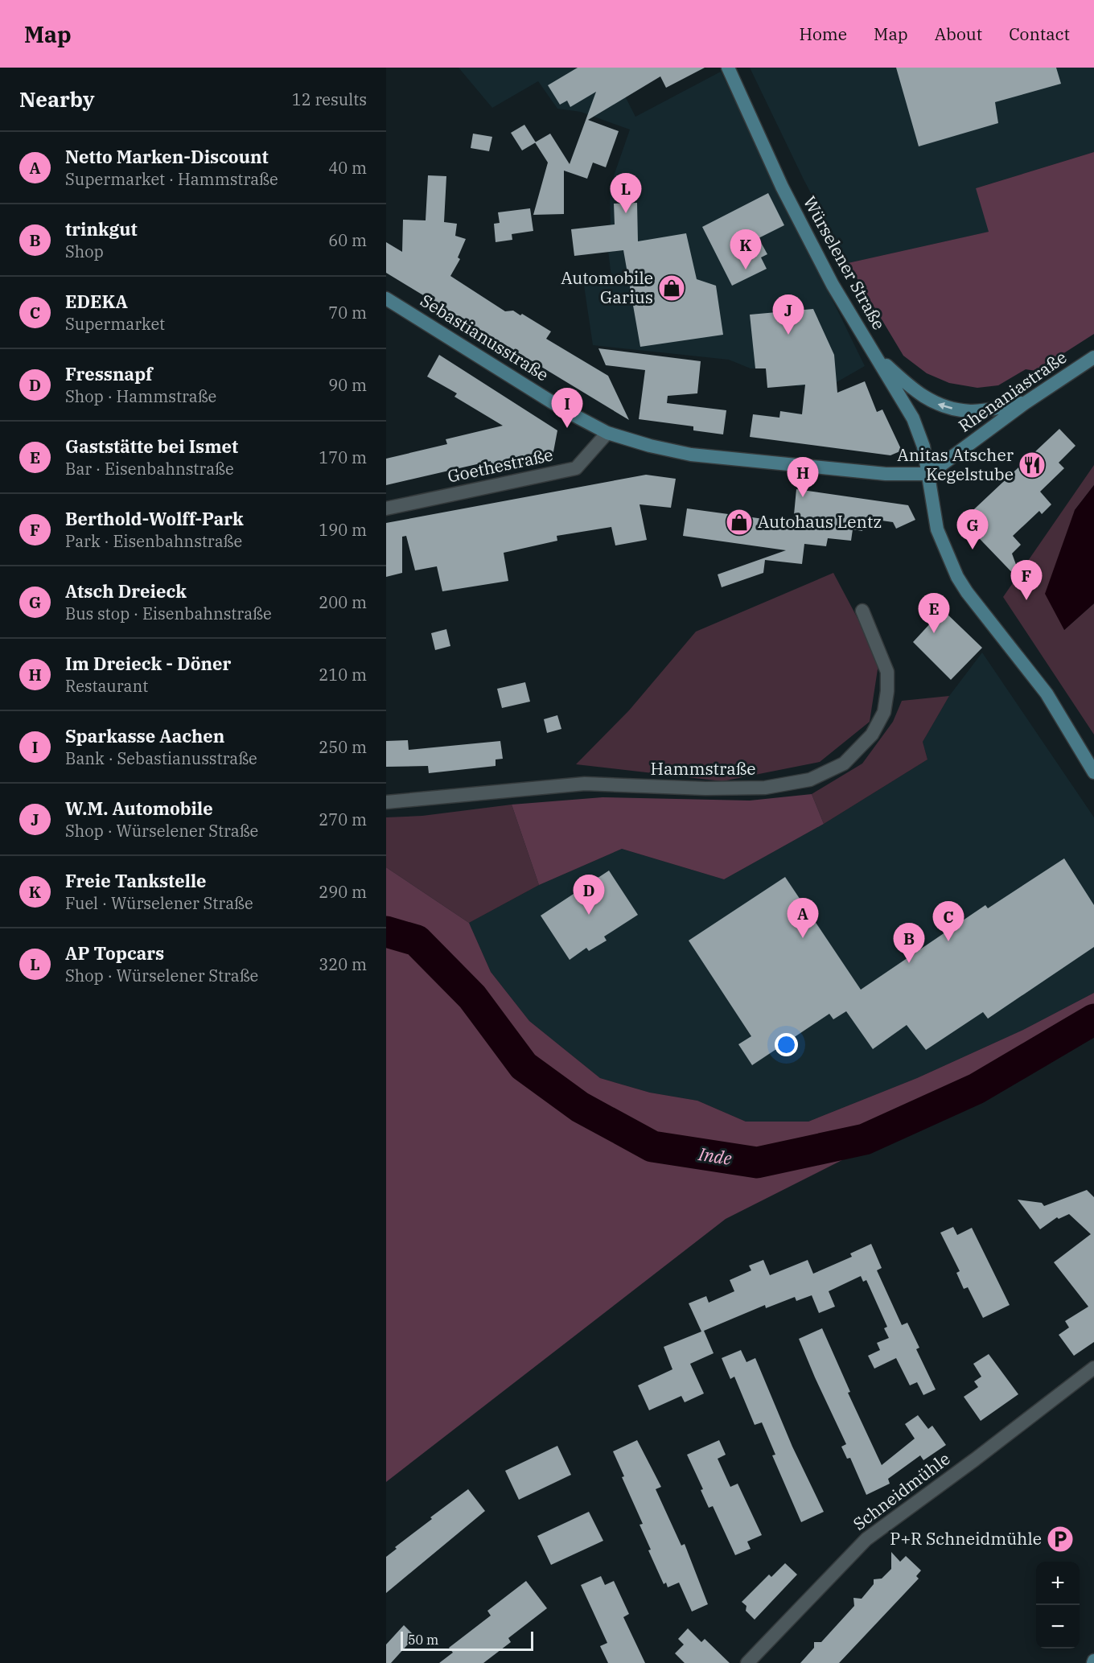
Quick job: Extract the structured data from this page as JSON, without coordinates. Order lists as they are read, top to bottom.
{
  "streets": {
    "main road": ["Würselener Straße", "Sebastianusstraße", "Rhenaniastraße"],
    "street": ["Goethestraße", "Hammstraße", "Schneidmühle"]
  },
  "crossings": [
    ["Würselener Straße", "Sebastianusstraße"],
    ["Würselener Straße", "Rhenaniastraße"],
    ["Sebastianusstraße", "Rhenaniastraße"],
    ["Sebastianusstraße", "Goethestraße"]
  ],
  "water": ["Inde"],
  "places": {
    "shop": ["Automobile Garius", "Autohaus Lentz"],
    "restaurant": ["Anitas Atscher Kegelstube"],
    "parking": ["P+R Schneidmühle"]
  },
  "scale_bar": "50 m",
  "page": {
    "header": "Map",
    "nav": [
      "Home",
      "Map",
      "About",
      "Contact"
    ],
    "heading": ["Nearby", "12 results"],
    "list": [
      {
        "mark": "A",
        "name": "Netto Marken-Discount",
        "note": "Supermarket · Hammstraße",
        "value": "40 m"
      },
      {
        "mark": "B",
        "name": "trinkgut",
        "note": "Shop",
        "value": "60 m"
      },
      {
        "mark": "C",
        "name": "EDEKA",
        "note": "Supermarket",
        "value": "70 m"
      },
      {
        "mark": "D",
        "name": "Fressnapf",
        "note": "Shop · Hammstraße",
        "value": "90 m"
      },
      {
        "mark": "E",
        "name": "Gaststätte bei Ismet",
        "note": "Bar · Eisenbahnstraße",
        "value": "170 m"
      },
      {
        "mark": "F",
        "name": "Berthold-Wolff-Park",
        "note": "Park · Eisenbahnstraße",
        "value": "190 m"
      },
      {
        "mark": "G",
        "name": "Atsch Dreieck",
        "note": "Bus stop · Eisenbahnstraße",
        "value": "200 m"
      },
      {
        "mark": "H",
        "name": "Im Dreieck - Döner",
        "note": "Restaurant",
        "value": "210 m"
      },
      {
        "mark": "I",
        "name": "Sparkasse Aachen",
        "note": "Bank · Sebastianusstraße",
        "value": "250 m"
      },
      {
        "mark": "J",
        "name": "W.M. Automobile",
        "note": "Shop · Würselener Straße",
        "value": "270 m"
      },
      {
        "mark": "K",
        "name": "Freie Tankstelle",
        "note": "Fuel · Würselener Straße",
        "value": "290 m"
      },
      {
        "mark": "L",
        "name": "AP Topcars",
        "note": "Shop · Würselener Straße",
        "value": "320 m"
      }
    ],
    "pins": [
      "L",
      "K",
      "J",
      "I",
      "H",
      "G",
      "F",
      "E",
      "D",
      "A",
      "C",
      "B"
    ],
    "map_buttons": ["+", "−"],
    "scale": "50 m"
  }
}
